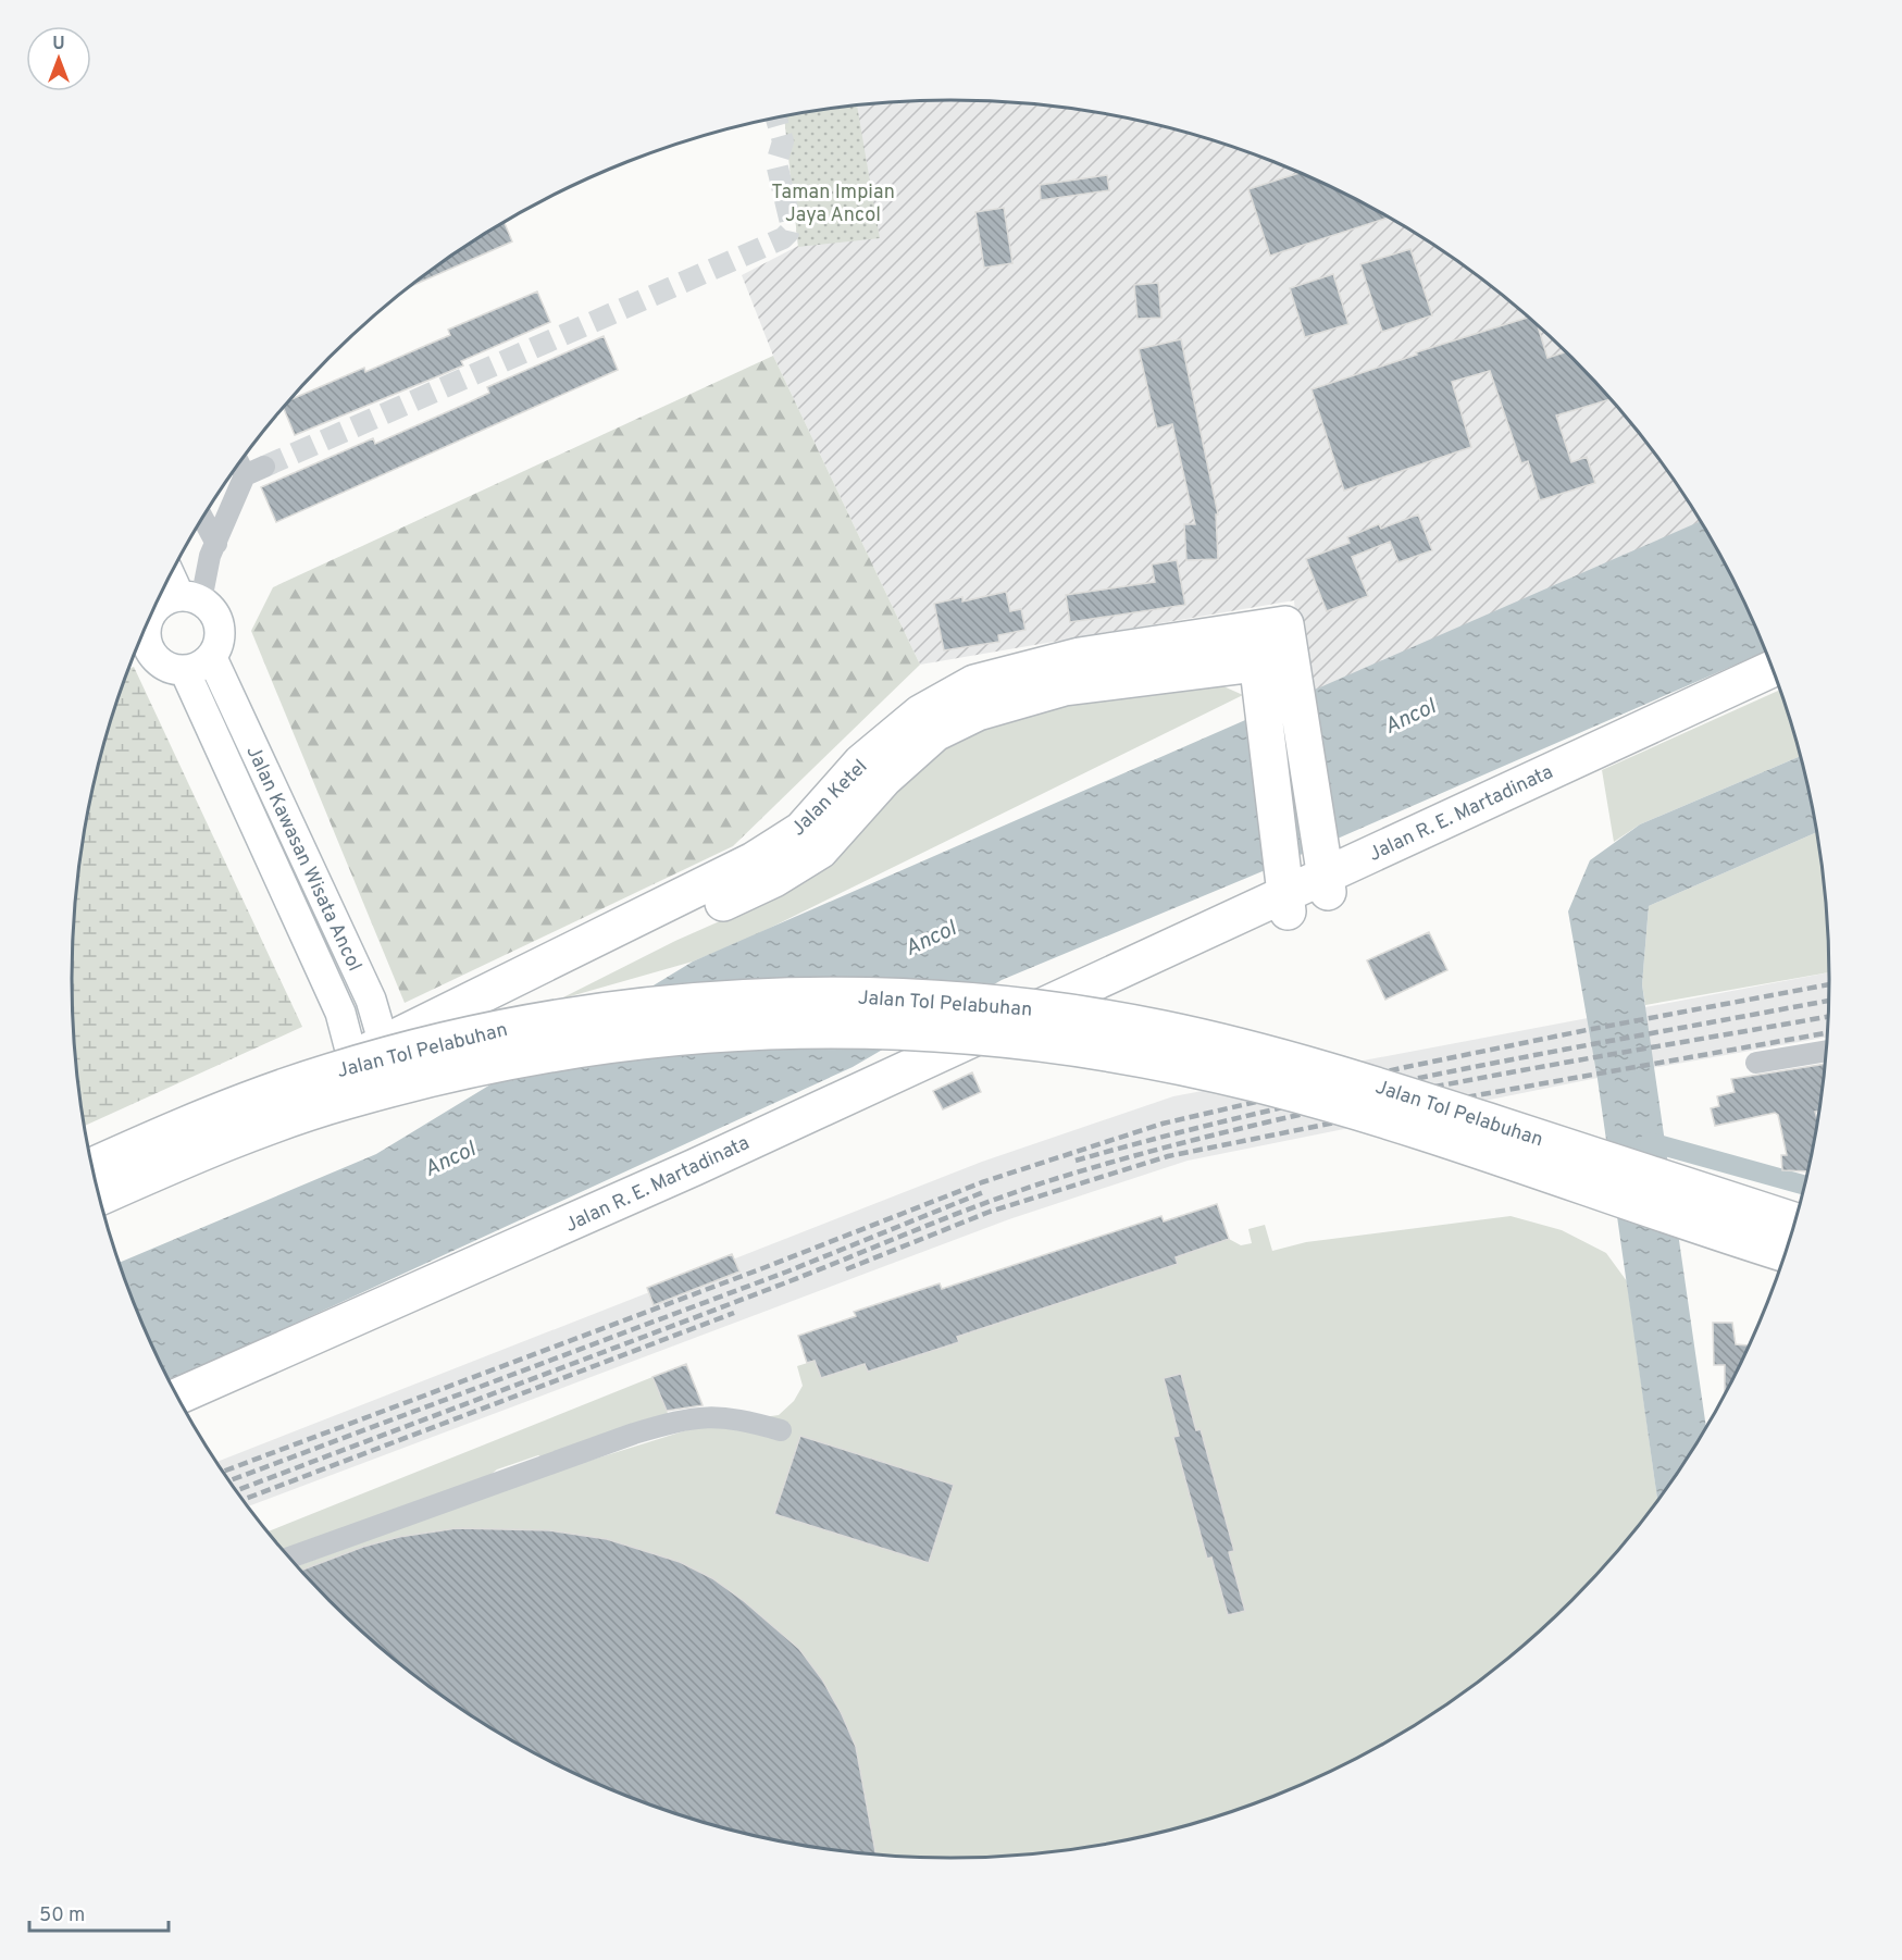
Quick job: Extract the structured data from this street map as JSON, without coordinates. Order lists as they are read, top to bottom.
{
  "streets": {
    "highway": ["Jalan Ketel", "Jalan R. E. Martadinata", "Jalan Tol Pelabuhan"],
    "street": ["Jalan Kawasan Wisata Ancol"]
  },
  "crossings": [
    ["Jalan Ketel", "Jalan R. E. Martadinata"],
    ["Jalan Ketel", "Jalan Kawasan Wisata Ancol"]
  ],
  "water": ["Ancol"],
  "parks": ["Taman Impian Jaya Ancol"],
  "scale_bar": "50 m",
  "north": "top"
}
